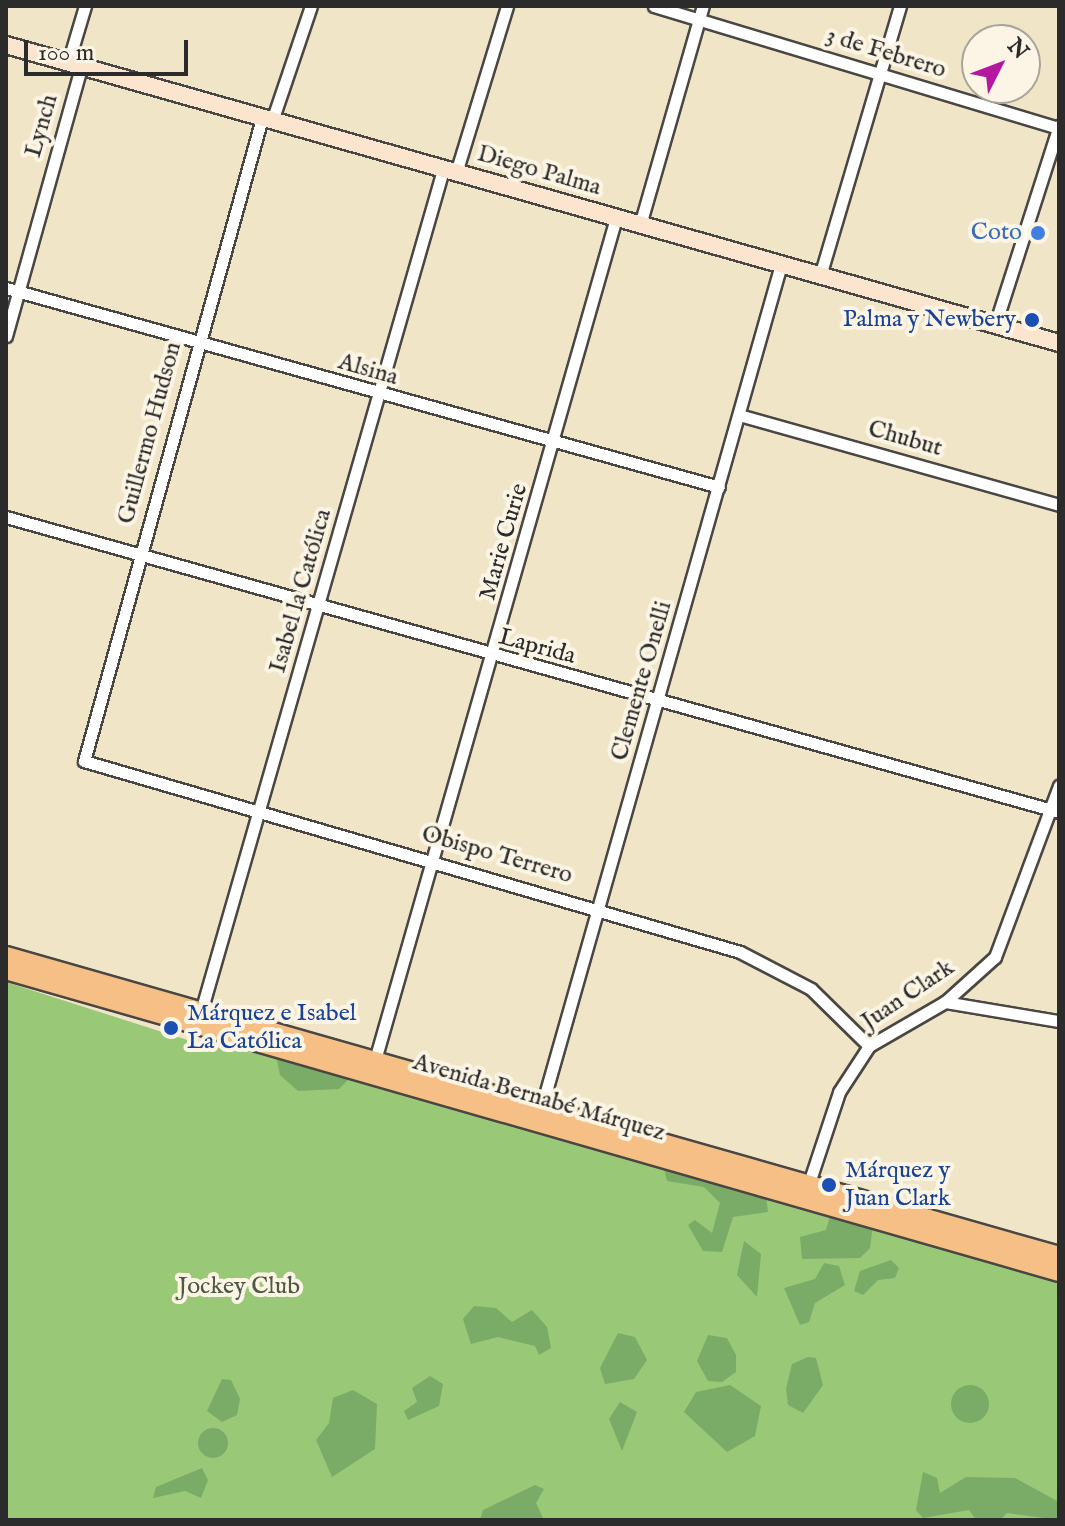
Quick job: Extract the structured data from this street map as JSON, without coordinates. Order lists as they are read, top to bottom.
{
  "streets": {
    "main road": ["Diego Palma", "Avenida Bernabé Márquez"],
    "street": [
      "3 de Febrero",
      "Lynch",
      "Alsina",
      "Guillermo Hudson",
      "Chubut",
      "Marie Curie",
      "Isabel la Católica",
      "Laprida",
      "Clemente Onelli",
      "Obispo Terrero",
      "Juan Clark"
    ]
  },
  "crossings": [
    ["Lynch", "Diego Palma"],
    ["Lynch", "Alsina"],
    ["Diego Palma", "Guillermo Hudson"],
    ["Diego Palma", "Marie Curie"],
    ["Diego Palma", "Isabel la Católica"],
    ["Diego Palma", "Clemente Onelli"],
    ["Alsina", "Guillermo Hudson"],
    ["Alsina", "Marie Curie"],
    ["Alsina", "Isabel la Católica"],
    ["Alsina", "Clemente Onelli"],
    ["Guillermo Hudson", "Laprida"],
    ["Guillermo Hudson", "Obispo Terrero"],
    ["Chubut", "Clemente Onelli"],
    ["Marie Curie", "Laprida"],
    ["Marie Curie", "Obispo Terrero"],
    ["Marie Curie", "Avenida Bernabé Márquez"],
    ["Isabel la Católica", "Laprida"],
    ["Isabel la Católica", "Obispo Terrero"],
    ["Isabel la Católica", "Avenida Bernabé Márquez"],
    ["Laprida", "Clemente Onelli"],
    ["Laprida", "Juan Clark"],
    ["Clemente Onelli", "Obispo Terrero"],
    ["Clemente Onelli", "Avenida Bernabé Márquez"],
    ["Obispo Terrero", "Juan Clark"],
    ["Juan Clark", "Avenida Bernabé Márquez"]
  ],
  "parks": ["Jockey Club"],
  "places": [
    "Coto",
    "Palma y Newbery",
    "Márquez e Isabel La Católica",
    "Márquez y Juan Clark"
  ],
  "scale_bar": "100 m",
  "north": "top right"
}
